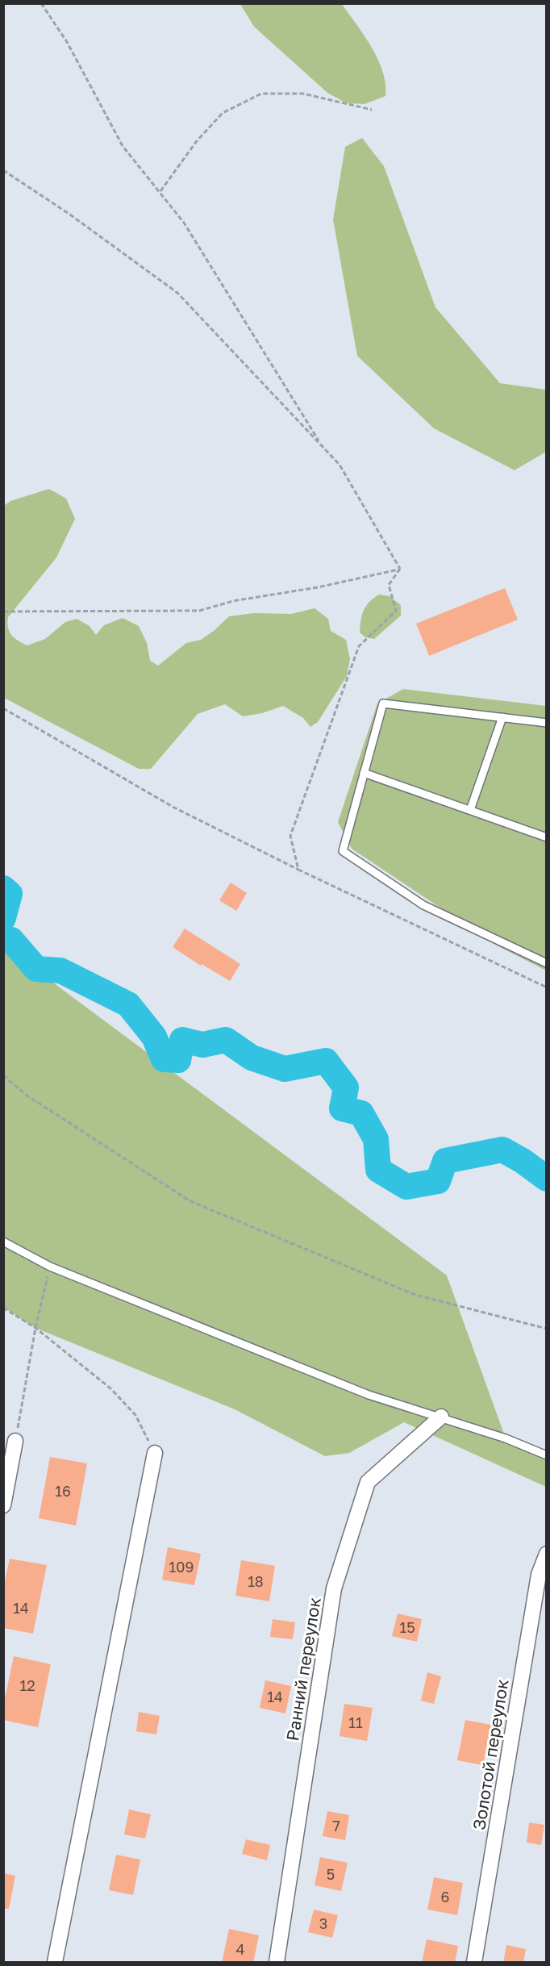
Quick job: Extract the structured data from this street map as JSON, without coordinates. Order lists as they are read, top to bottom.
{
  "streets": {
    "street": ["Ранний переулок", "Золотой переулок"]
  },
  "house_numbers": [
    "16",
    "109",
    "18",
    "14",
    "15",
    "12",
    "14",
    "11",
    "7",
    "5",
    "6",
    "3",
    "4"
  ]
}
